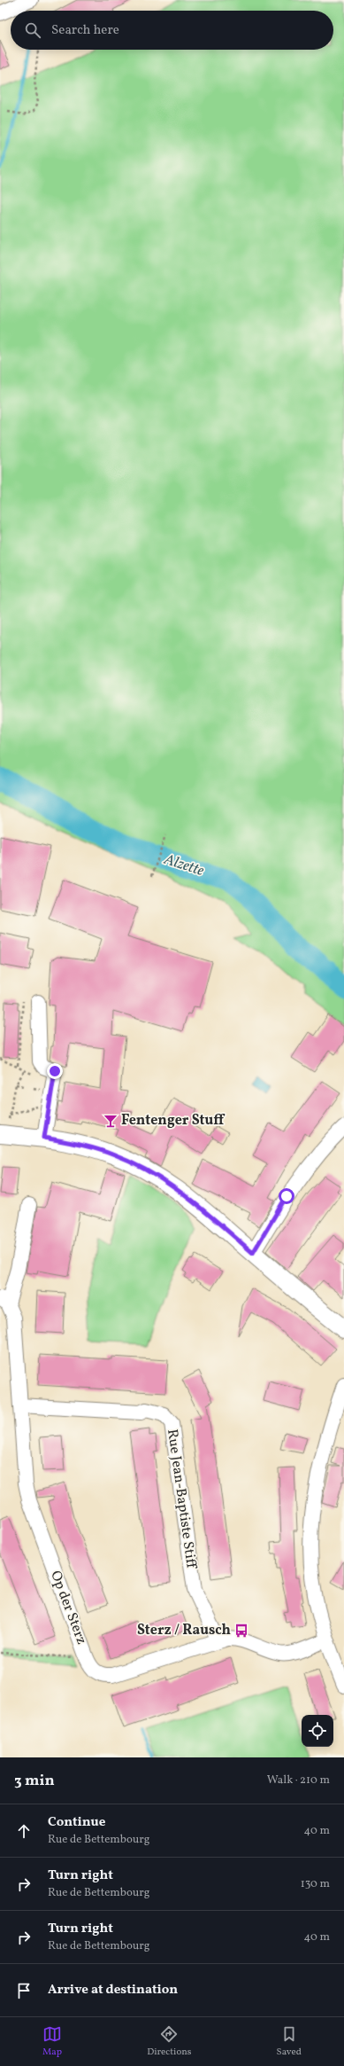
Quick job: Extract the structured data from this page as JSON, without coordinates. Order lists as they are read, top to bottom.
{
  "streets": {
    "street": ["Rue Jean-Baptiste Stiff", "Op der Sterz"]
  },
  "crossings": [
    ["Rue Jean-Baptiste Stiff", "Op der Sterz"]
  ],
  "water": ["Alzette"],
  "places": {
    "bar": ["Fentenger Stuff"],
    "bus stop": ["Sterz / Rausch"]
  },
  "page": {
    "search": "Search here",
    "heading": ["3 min", "Walk · 210 m"],
    "list": [
      ["Continue", "Rue de Bettembourg", "40 m"],
      ["Turn right", "Rue de Bettembourg", "130 m"],
      ["Turn right", "Rue de Bettembourg", "40 m"],
      "Arrive at destination"
    ],
    "nav": ["Map", "Directions", "Saved"]
  }
}
